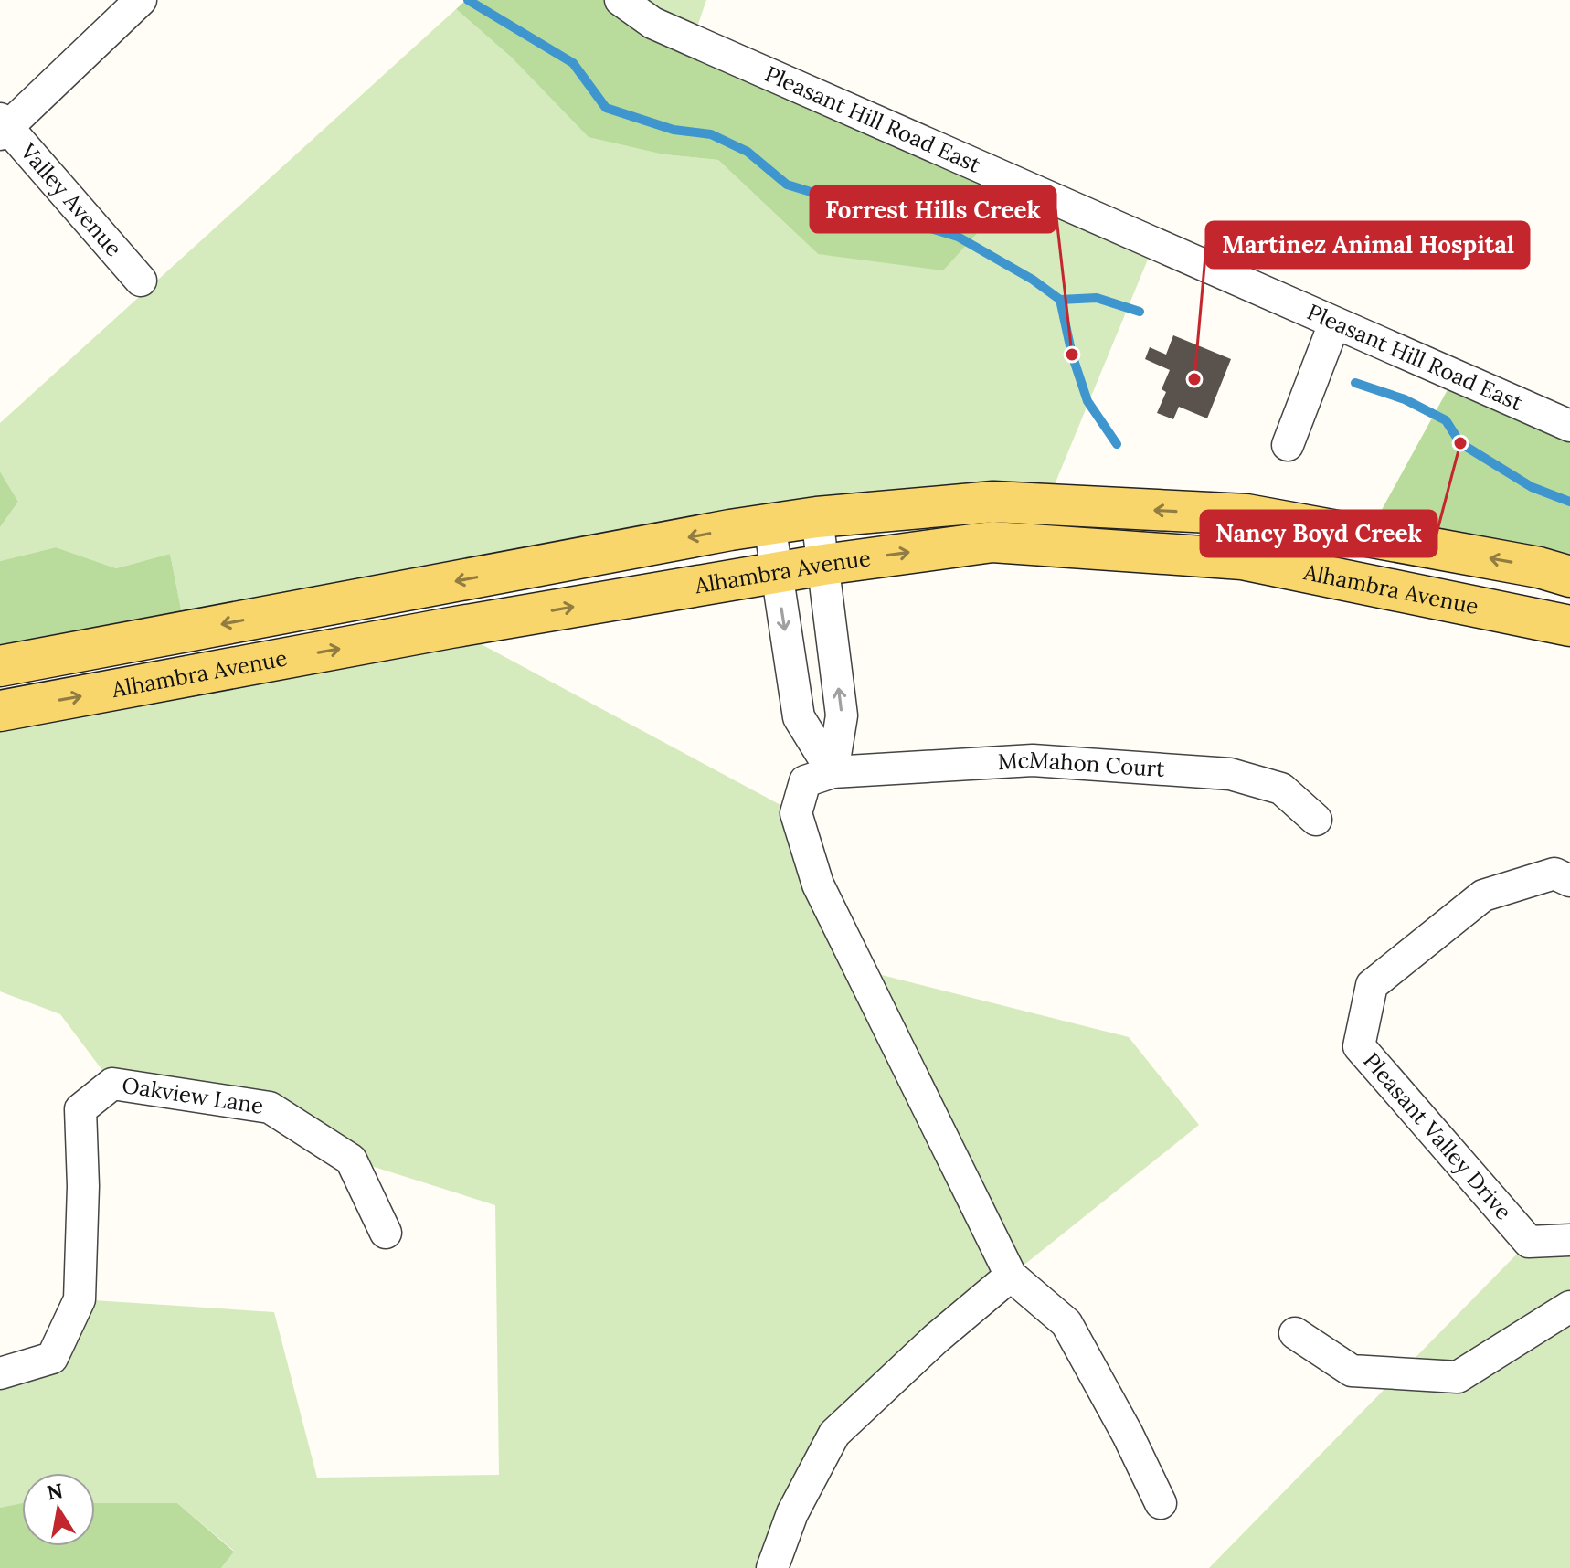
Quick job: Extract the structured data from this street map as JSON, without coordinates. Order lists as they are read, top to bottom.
{
  "streets": {
    "main road": ["Alhambra Avenue"],
    "street": [
      "Pleasant Hill Road East",
      "Valley Avenue",
      "McMahon Court",
      "Oakview Lane",
      "Pleasant Valley Drive"
    ]
  },
  "places": ["Forrest Hills Creek", "Martinez Animal Hospital", "Nancy Boyd Creek"],
  "north": "top"
}
